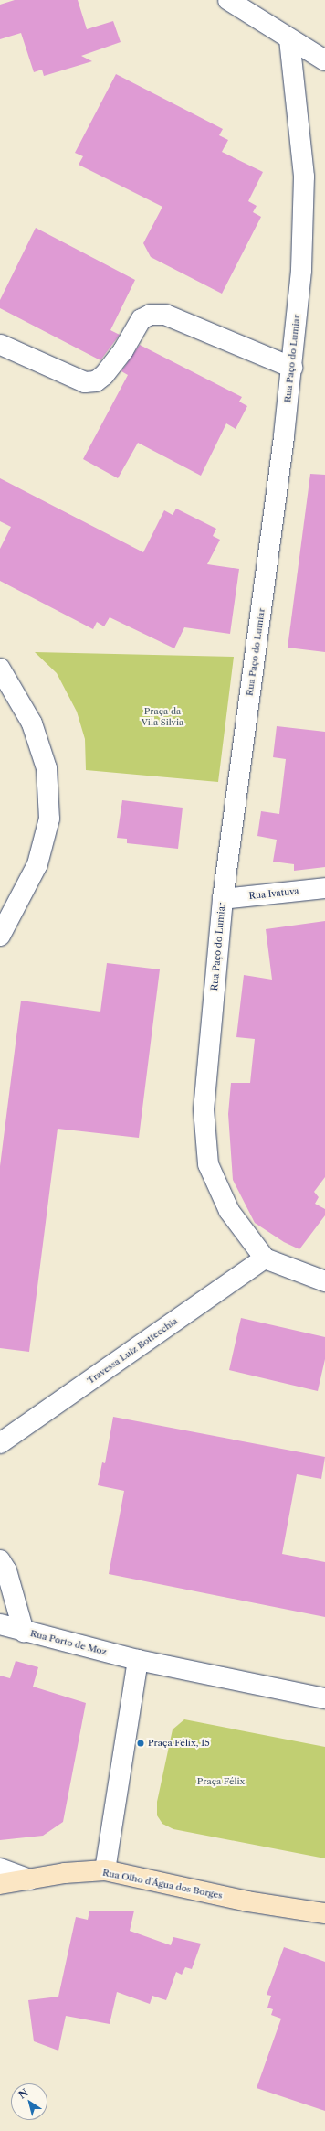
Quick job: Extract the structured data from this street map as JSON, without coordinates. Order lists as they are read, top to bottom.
{
  "streets": {
    "main road": ["Rua Olho d'Água dos Borges"],
    "street": [
      "Rua Paço do Lumiar",
      "Rua Ivatuva",
      "Travessa Luiz Bottecchia",
      "Rua Porto de Moz"
    ]
  },
  "crossings": [
    ["Rua Paço do Lumiar", "Rua Ivatuva"],
    ["Rua Paço do Lumiar", "Travessa Luiz Bottecchia"]
  ],
  "parks": ["Praça da Vila Silvia", "Praça Félix"],
  "places": ["Praça Félix, 15"],
  "north": "top left"
}
